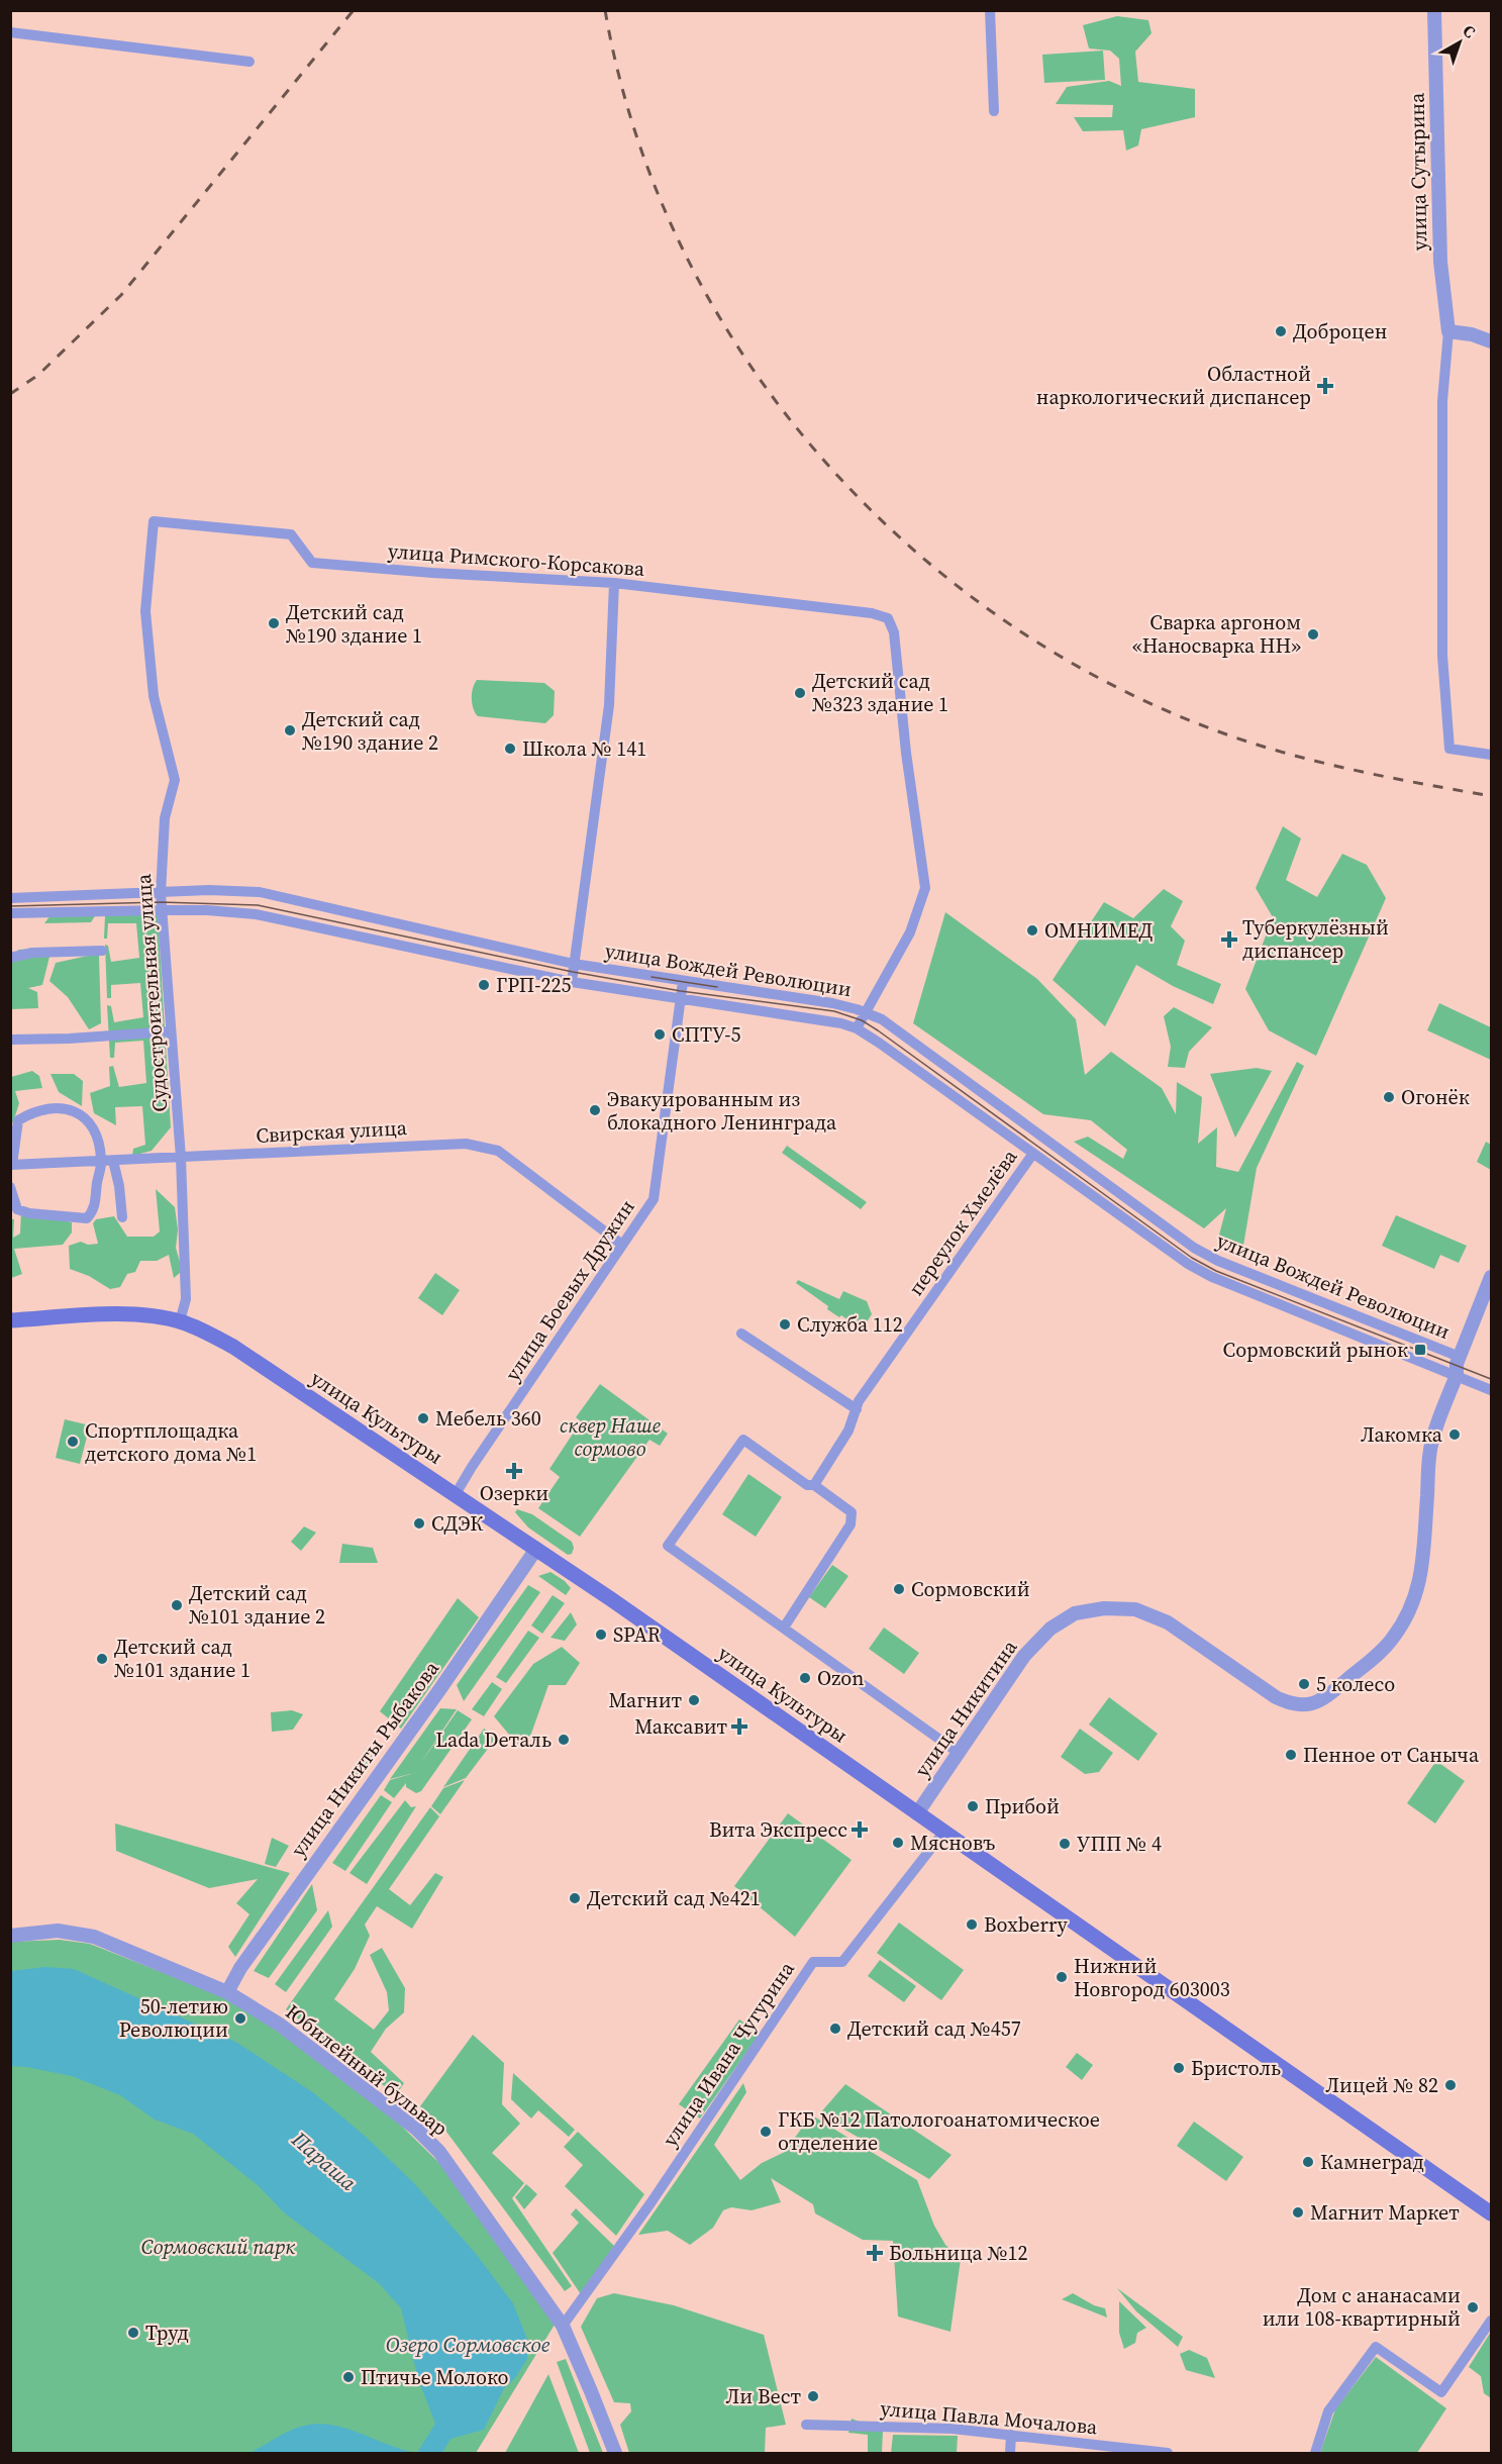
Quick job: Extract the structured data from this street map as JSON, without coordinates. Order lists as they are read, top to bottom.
{
  "streets": {
    "main road": ["улица Культуры"],
    "street": [
      "улица Сутырина",
      "улица Римского-Корсакова",
      "улица Вождей Революции",
      "Судостроительная улица",
      "Свирская улица",
      "переулок Хмелёва",
      "улица Боевых Дружин",
      "улица Никитина",
      "улица Никиты Рыбакова",
      "улица Ивана Чугурина",
      "Юбилейный бульвар",
      "улица Павла Мочалова"
    ]
  },
  "crossings": [
    ["улица Римского-Корсакова", "улица Вождей Революции"],
    ["улица Римского-Корсакова", "Судостроительная улица"],
    ["улица Вождей Революции", "Судостроительная улица"],
    ["улица Вождей Революции", "переулок Хмелёва"],
    ["улица Вождей Революции", "улица Боевых Дружин"],
    ["улица Вождей Революции", "улица Никитина"],
    ["Судостроительная улица", "Свирская улица"],
    ["Судостроительная улица", "улица Культуры"],
    ["Свирская улица", "улица Боевых Дружин"],
    ["улица Боевых Дружин", "улица Культуры"],
    ["улица Культуры", "улица Никитина"],
    ["улица Культуры", "улица Никиты Рыбакова"],
    ["улица Культуры", "улица Ивана Чугурина"],
    ["улица Никиты Рыбакова", "Юбилейный бульвар"],
    ["улица Ивана Чугурина", "Юбилейный бульвар"]
  ],
  "water": ["Параша", "Озеро Сормовское"],
  "parks": ["сквер Наше сормово", "Сормовский парк"],
  "places": {
    "other": [
      "Доброцен",
      "Детский сад №190 здание 1",
      "Сварка аргоном «Наносварка НН»",
      "Детский сад №323 здание 1",
      "Детский сад №190 здание 2",
      "Школа № 141",
      "ОМНИМЕД",
      "ГРП-225",
      "СПТУ-5",
      "Огонёк",
      "Эвакуированным из блокадного Ленинграда",
      "Служба 112",
      "Мебель 360",
      "Лакомка",
      "Спортплощадка детского дома №1",
      "СДЭК",
      "Сормовский",
      "Детский сад №101 здание 2",
      "SPAR",
      "Детский сад №101 здание 1",
      "Ozon",
      "5 колесо",
      "Магнит",
      "Lada Dеталь",
      "Пенное от Саныча",
      "Прибой",
      "Мясновъ",
      "УПП № 4",
      "Детский сад №421",
      "Boxberry",
      "Нижний Новгород 603003",
      "50-летию Революции",
      "Детский сад №457",
      "Бристоль",
      "Лицей № 82",
      "ГКБ №12 Патологоанатомическое отделение",
      "Камнеград",
      "Магнит Маркет",
      "Дом с ананасами или 108-квартирный",
      "Труд",
      "Птичье Молоко",
      "Ли Вест"
    ],
    "health": [
      "Областной наркологический диспансер",
      "Туберкулёзный диспансер",
      "Озерки",
      "Максавит",
      "Вита Экспресс",
      "Больница №12"
    ],
    "transit": ["Сормовский рынок"]
  },
  "north": "top right"
}
